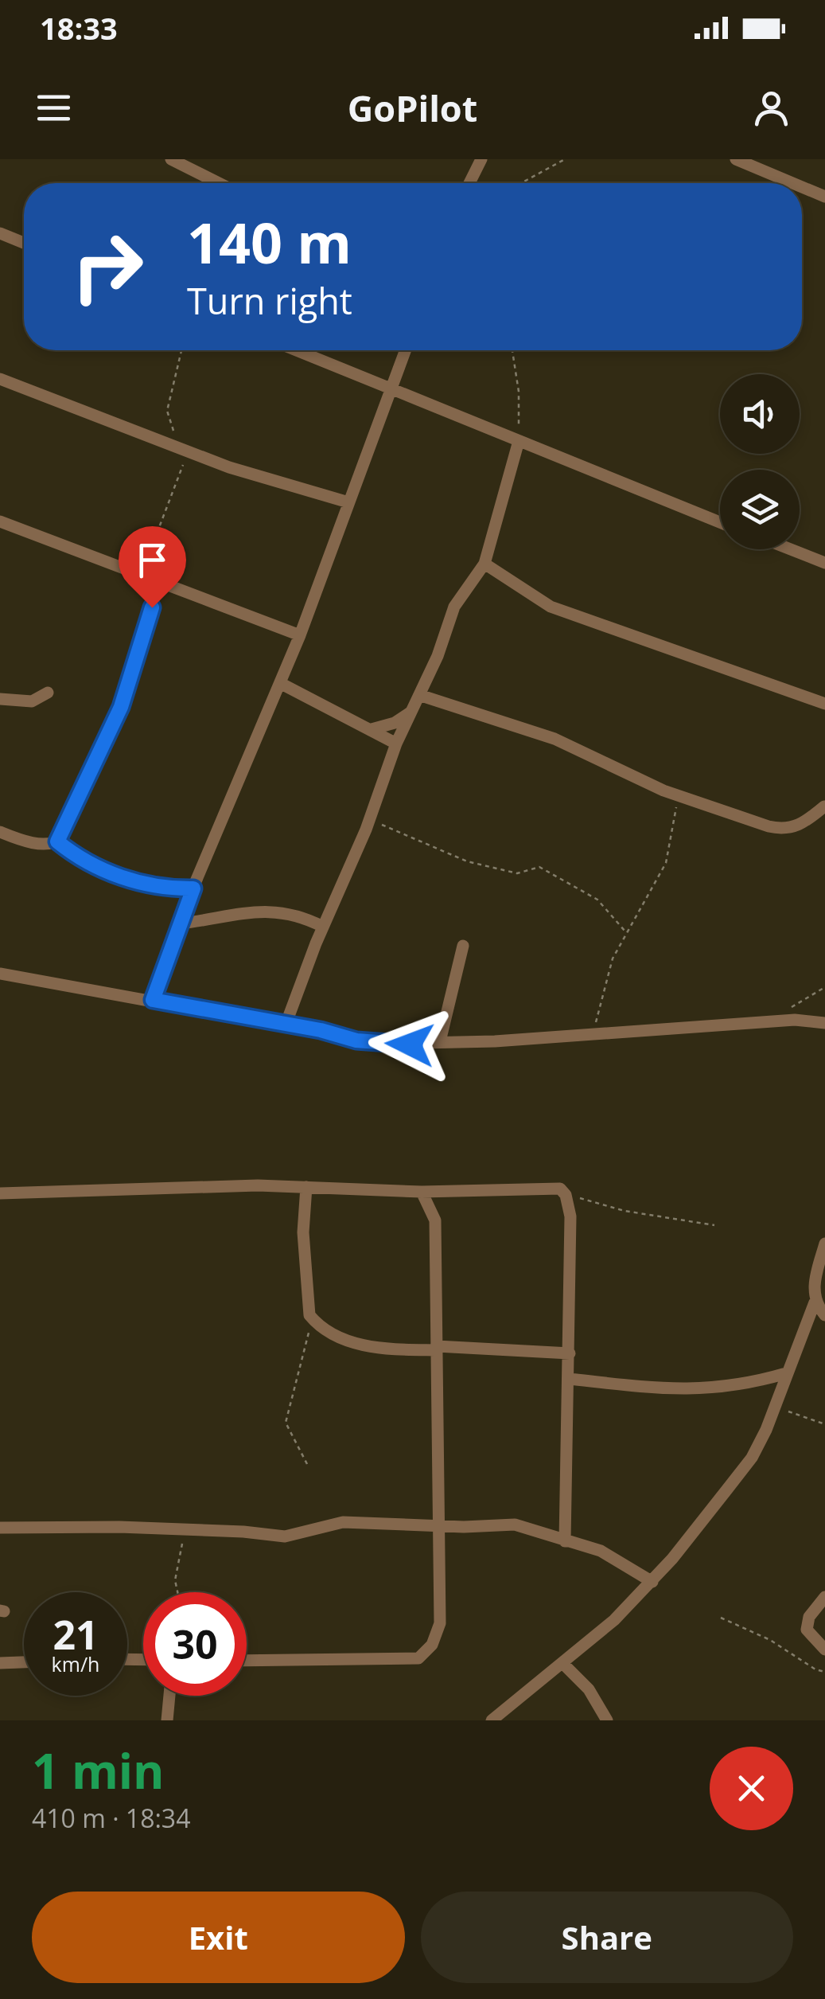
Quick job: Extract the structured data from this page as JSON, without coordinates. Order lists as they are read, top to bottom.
{
  "page": {
    "status": "18:33",
    "header": "GoPilot",
    "turn": ["140 m", "Turn right"],
    "speed": "21 km/h",
    "limit": "30",
    "heading": ["1 min", "410 m · 18:34"],
    "buttons": ["Exit", "Share"]
  }
}
